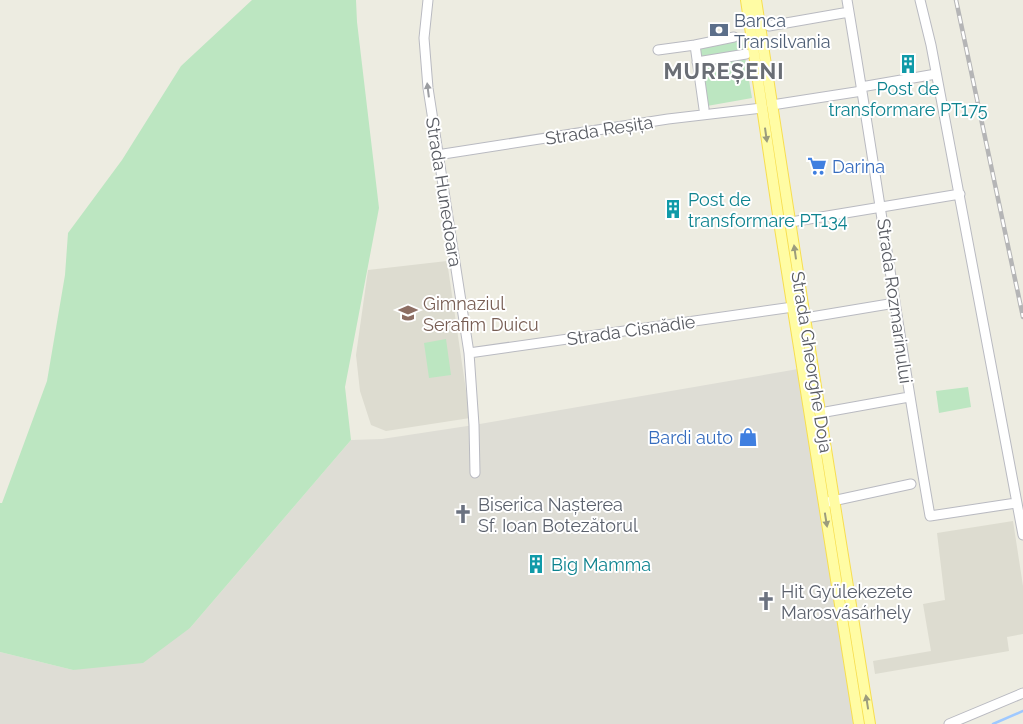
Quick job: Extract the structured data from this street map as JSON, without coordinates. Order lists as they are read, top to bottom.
{
  "streets": {
    "main road": ["Strada Gheorghe Doja"],
    "street": [
      "Strada Reșița",
      "Strada Hunedoara",
      "Strada Rozmarinului",
      "Strada Cisnădie"
    ]
  },
  "crossings": [
    ["Strada Reșița", "Strada Hunedoara"],
    ["Strada Reșița", "Strada Rozmarinului"],
    ["Strada Reșița", "Strada Gheorghe Doja"],
    ["Strada Hunedoara", "Strada Cisnădie"],
    ["Strada Cisnădie", "Strada Gheorghe Doja"]
  ],
  "districts": ["MUREȘENI"],
  "places": {
    "bank": ["Banca Transilvania"],
    "building": ["Post de transformare PT175", "Post de transformare PT134", "Big Mamma"],
    "supermarket": ["Darina"],
    "school or university": ["Gimnaziul Serafim Duicu"],
    "shop": ["Bardi auto"],
    "church": ["Biserica Nașterea Sf. Ioan Botezătorul", "Hit Gyülekezete Marosvásárhely"]
  }
}
